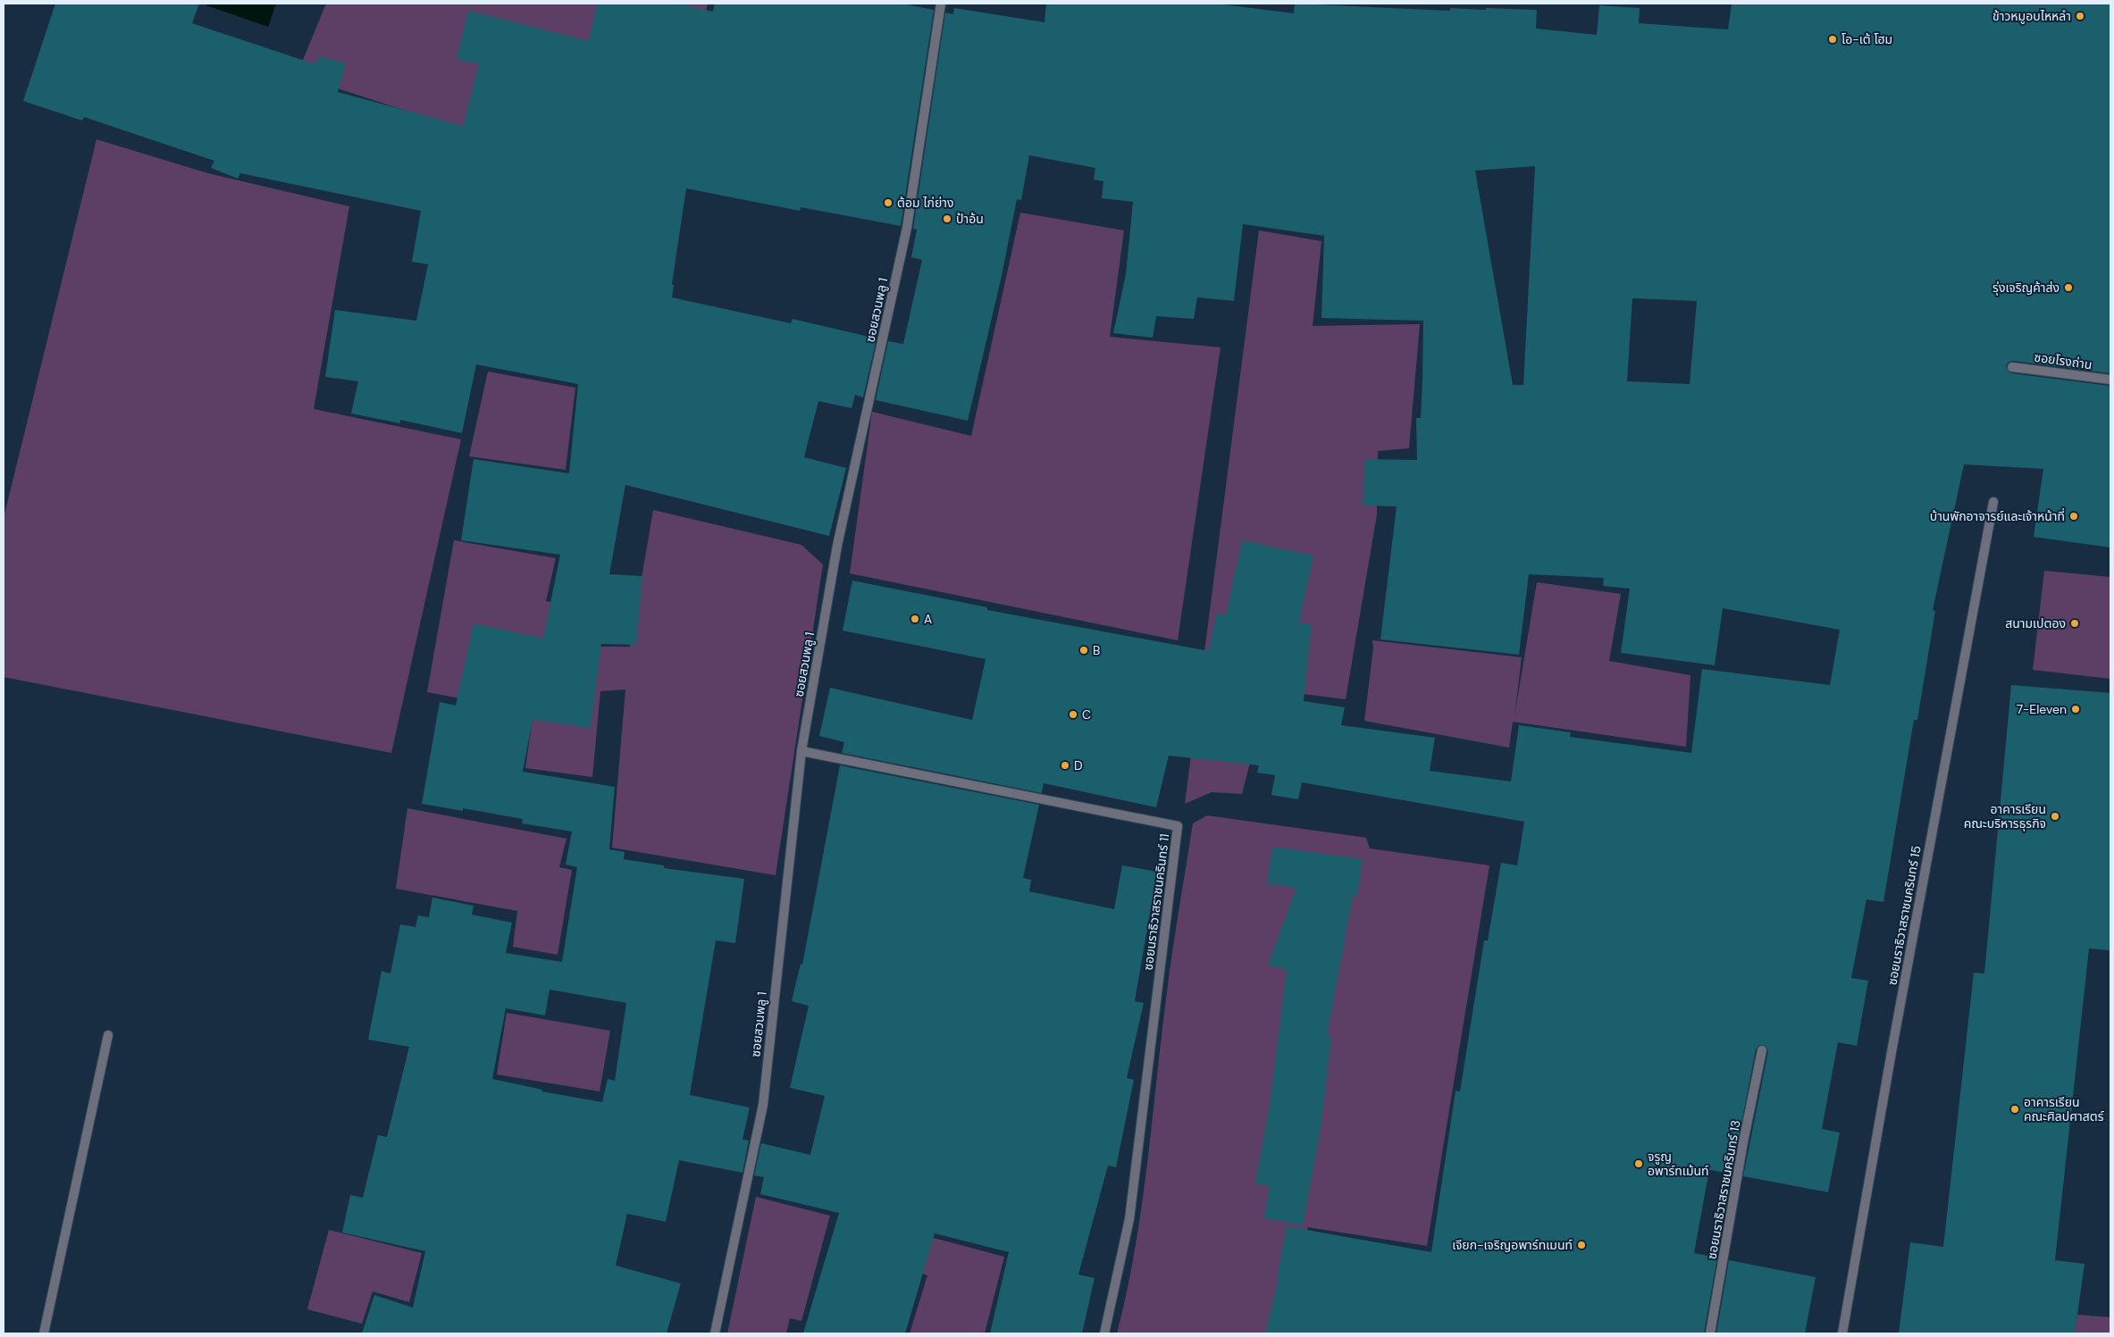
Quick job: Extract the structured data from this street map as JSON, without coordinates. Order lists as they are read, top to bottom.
{
  "streets": {
    "street": [
      "ซอยสวนพลู 1",
      "ซอยโรงถ่าน",
      "ซอยนราธิวาสราชนครินทร์ 11",
      "ซอยนราธิวาสราชนครินทร์ 15",
      "ซอยนราธิวาสราชนครินทร์ 13"
    ]
  },
  "crossings": [
    ["ซอยสวนพลู 1", "ซอยนราธิวาสราชนครินทร์ 11"]
  ],
  "places": [
    "ข้าวหมูอบไหหลำ",
    "โอ-เต้ โฮม",
    "ต้อม ไก่ย่าง",
    "ป้าอ้น",
    "รุ่งเจริญค้าส่ง",
    "บ้านพักอาจารย์และเจ้าหน้าที่",
    "A",
    "สนามเปตอง",
    "B",
    "7-Eleven",
    "C",
    "D",
    "อาคารเรียน คณะบริหารธุรกิจ",
    "อาคารเรียน คณะศิลปศาสตร์",
    "จรูญ อพาร์ทเม้นท์",
    "เจียก-เจริญอพาร์ทเมนท์"
  ]
}
